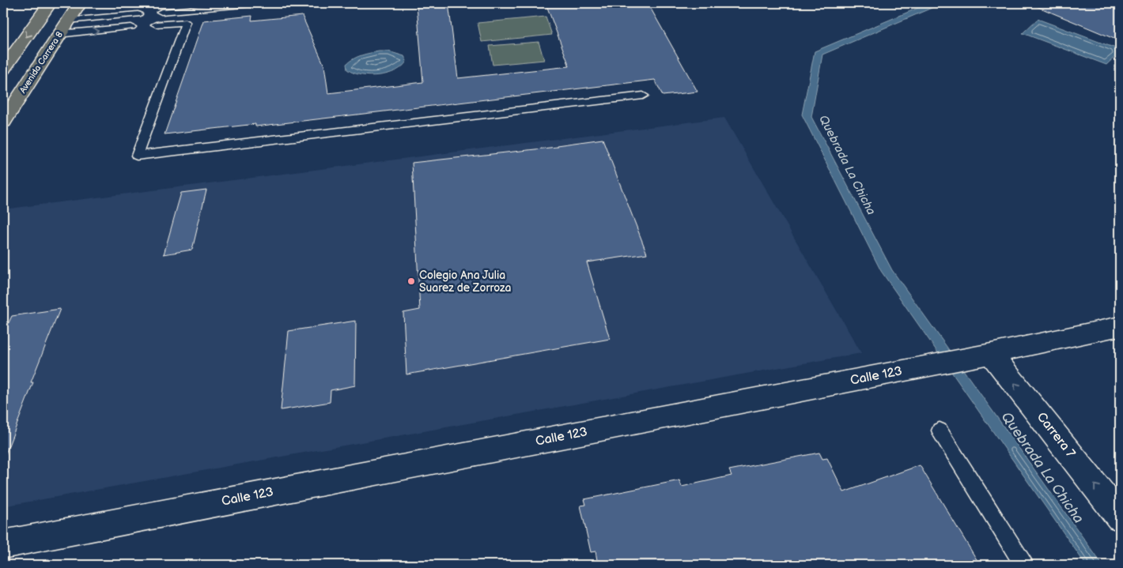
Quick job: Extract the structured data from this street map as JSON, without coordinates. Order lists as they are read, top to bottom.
{
  "streets": {
    "main road": ["Avenida Carrera 8"],
    "street": ["Calle 123", "Carrera 7"]
  },
  "crossings": [
    ["Calle 123", "Carrera 7"]
  ],
  "one_way": ["Carrera 7"],
  "water": ["Quebrada La Chicha"],
  "places": ["Colegio Ana Julia Suarez de Zorroza"]
}
